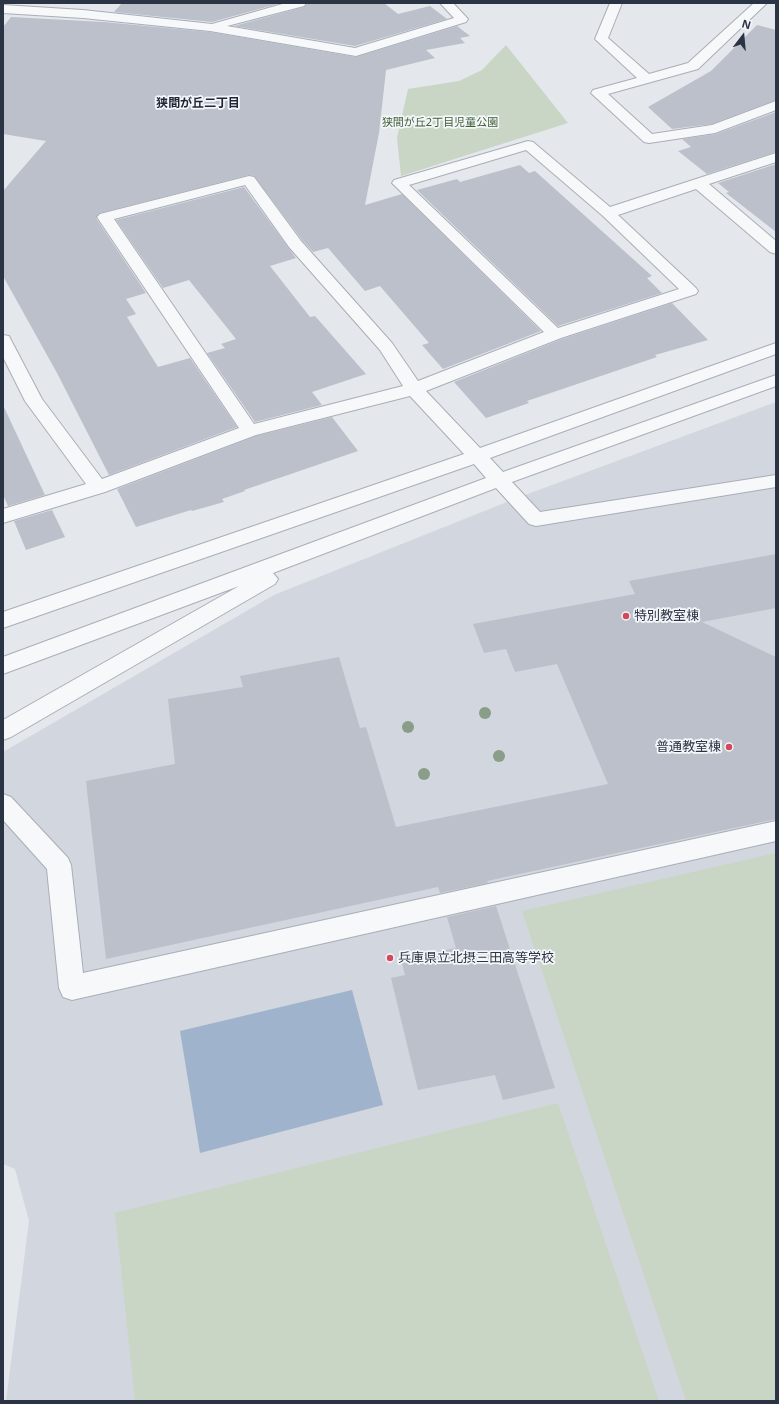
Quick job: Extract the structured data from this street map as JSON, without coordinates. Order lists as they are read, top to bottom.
{
  "districts": ["狭間が丘二丁目"],
  "parks": ["狭間が丘2丁目児童公園"],
  "places": ["特別教室棟", "普通教室棟", "兵庫県立北摂三田高等学校"],
  "north": "top"
}
